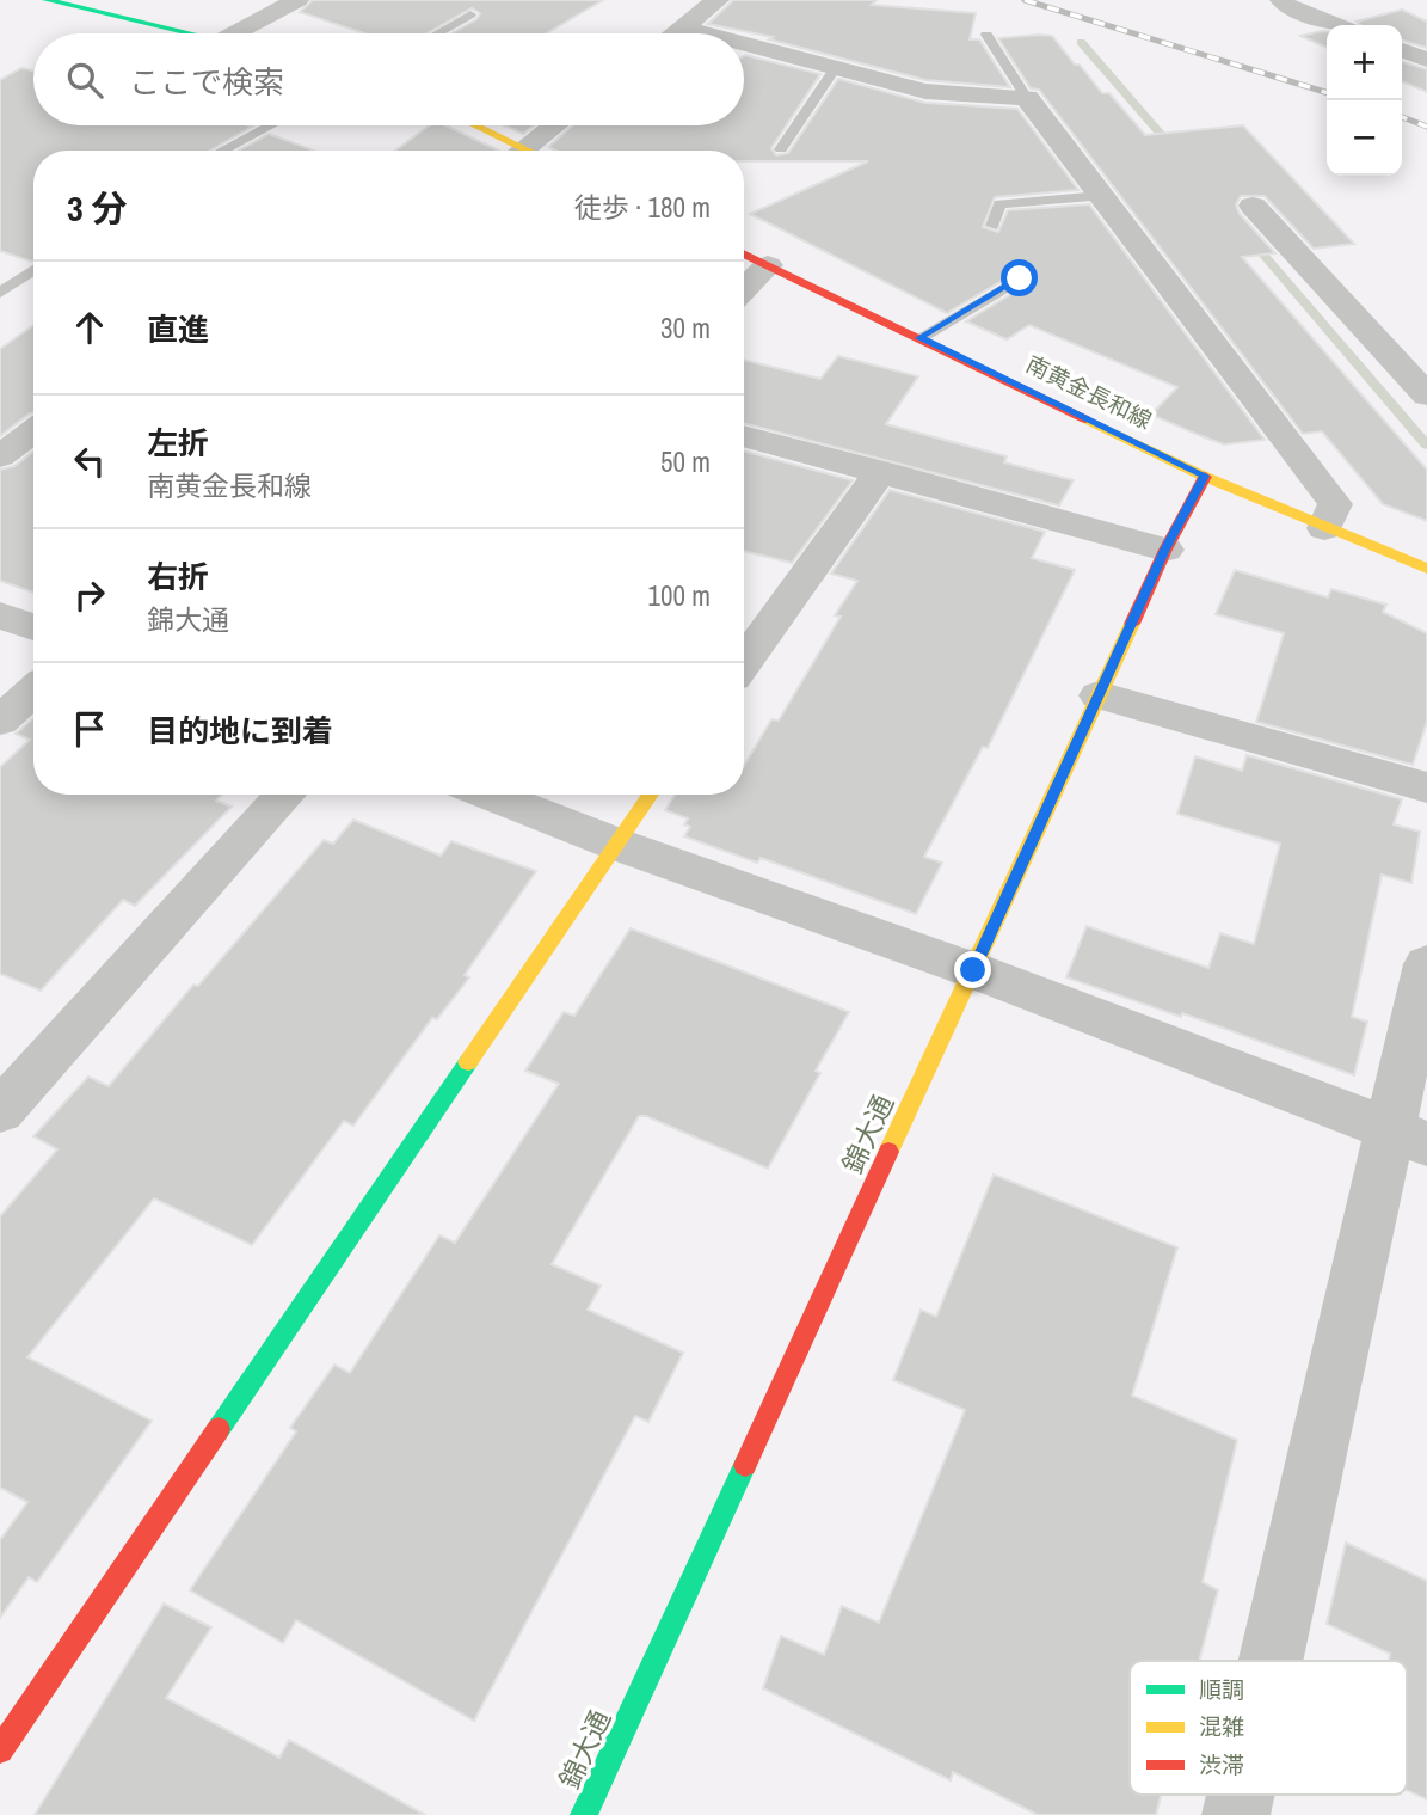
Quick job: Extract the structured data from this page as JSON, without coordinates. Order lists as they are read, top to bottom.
{
  "streets": {
    "street": ["南黄金長和線", "錦大通"]
  },
  "crossings": [
    ["南黄金長和線", "錦大通"]
  ],
  "legend": ["順調", "混雑", "渋滞"],
  "page": {
    "map_buttons": ["+", "−"],
    "search": "ここで検索",
    "heading": ["3 分", "徒歩 · 180 m"],
    "list": [
      ["直進", "30 m"],
      ["左折", "南黄金長和線", "50 m"],
      ["右折", "錦大通", "100 m"],
      "目的地に到着"
    ]
  }
}
